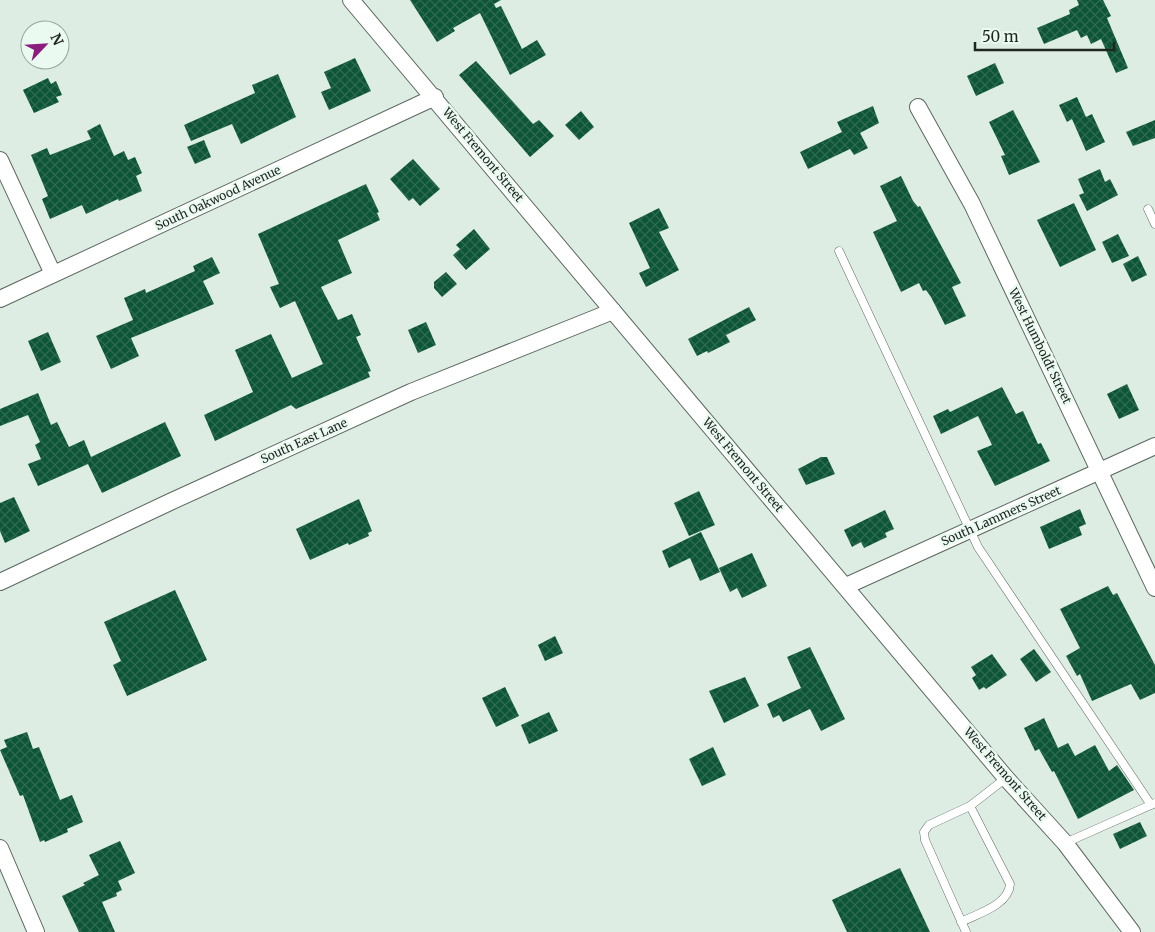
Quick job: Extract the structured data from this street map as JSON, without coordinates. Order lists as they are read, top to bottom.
{
  "streets": {
    "street": [
      "West Fremont Street",
      "South Oakwood Avenue",
      "West Humboldt Street",
      "South East Lane",
      "South Lammers Street"
    ]
  },
  "crossings": [
    ["West Fremont Street", "South Oakwood Avenue"],
    ["West Fremont Street", "South East Lane"],
    ["West Fremont Street", "South Lammers Street"],
    ["West Humboldt Street", "South Lammers Street"]
  ],
  "scale_bar": "50 m",
  "north": "top right"
}
